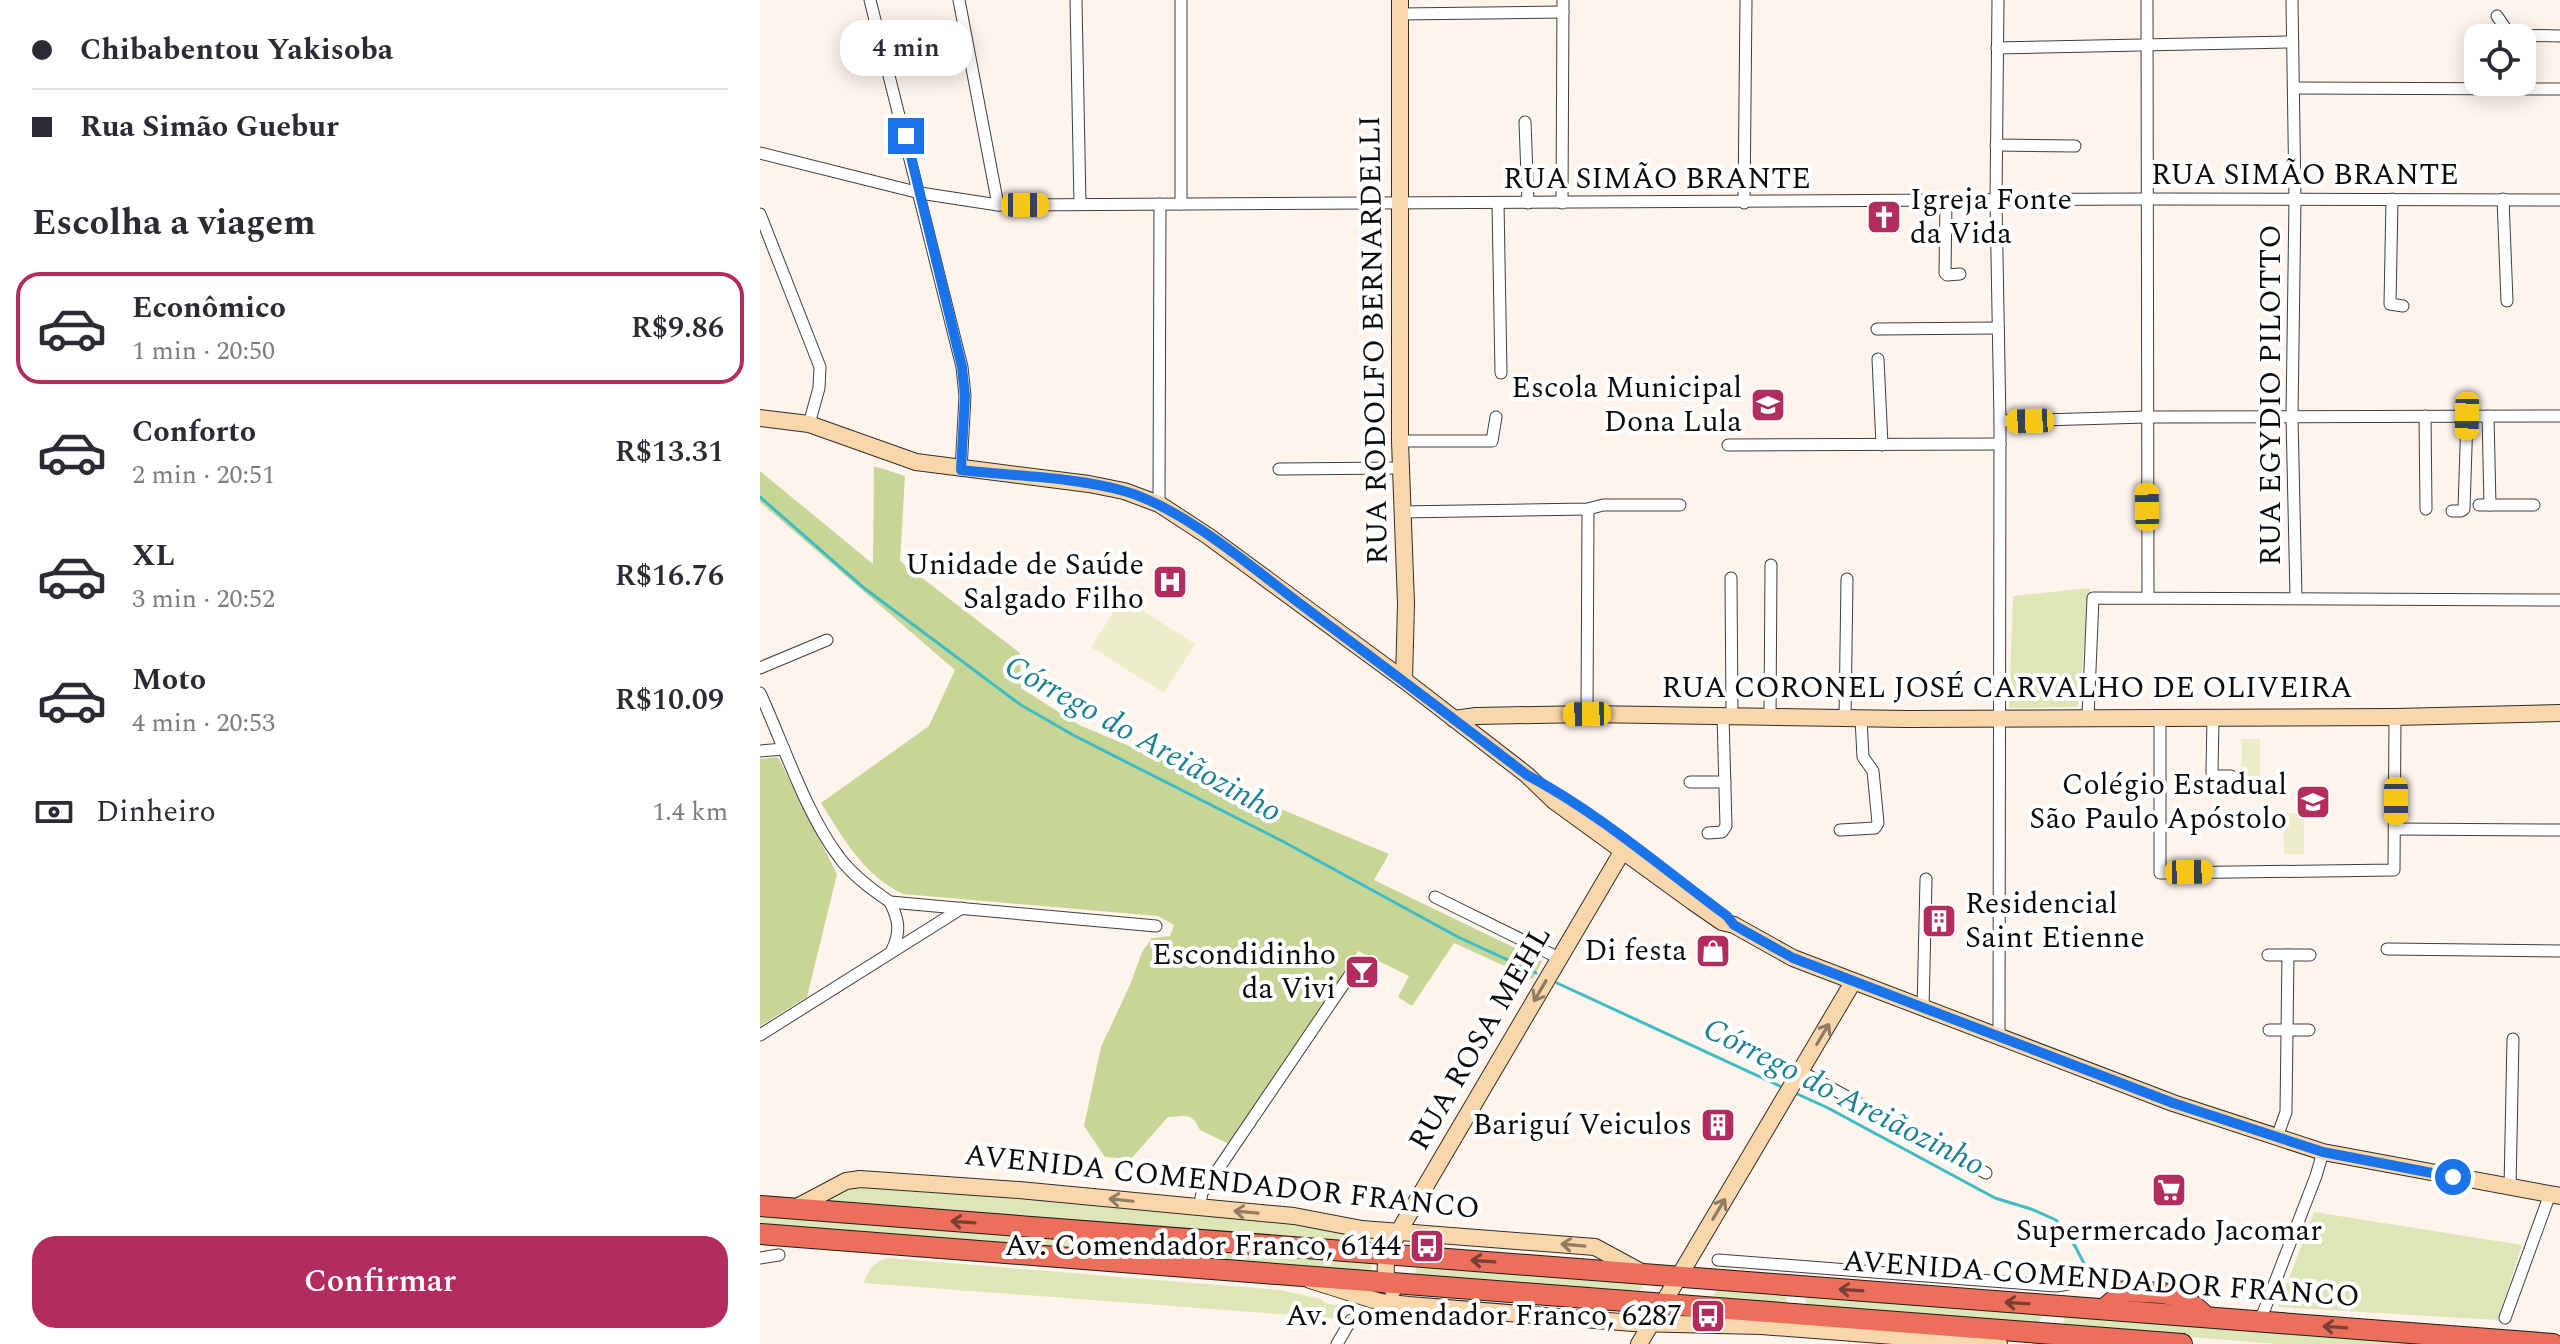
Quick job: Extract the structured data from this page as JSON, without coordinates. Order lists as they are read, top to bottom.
{
  "streets": {
    "highway": ["AVENIDA COMENDADOR FRANCO"],
    "main road": ["RUA RODOLFO BERNARDELLI", "RUA CORONEL JOSÉ CARVALHO DE OLIVEIRA", "RUA ROSA MEHL"],
    "street": ["RUA SIMÃO BRANTE", "RUA EGYDIO PILOTTO"]
  },
  "crossings": [
    ["RUA SIMÃO BRANTE", "RUA RODOLFO BERNARDELLI"],
    ["RUA SIMÃO BRANTE", "RUA EGYDIO PILOTTO"],
    ["RUA ROSA MEHL", "AVENIDA COMENDADOR FRANCO"]
  ],
  "one_way": ["RUA ROSA MEHL"],
  "water": ["Córrego do Areiãozinho"],
  "places": {
    "church": ["Igreja Fonte da Vida"],
    "school or university": ["Escola Municipal Dona Lula", "Colégio Estadual São Paulo Apóstolo"],
    "hospital": ["Unidade de Saúde Salgado Filho"],
    "building": ["Residencial Saint Etienne", "Bariguí Veiculos"],
    "shop": ["Di festa"],
    "bar": ["Escondidinho da Vivi"],
    "supermarket": ["Supermercado Jacomar"],
    "bus stop": ["Av. Comendador Franco, 6144", "Av. Comendador Franco, 6287"]
  },
  "page": {
    "banner": ["Chibabentou Yakisoba", "Rua Simão Guebur"],
    "bubble": "4 min",
    "heading": "Escolha a viagem",
    "list": [
      {
        "name": "Econômico",
        "note": "1 min · 20:50",
        "value": "R$9.86"
      },
      {
        "name": "Conforto",
        "note": "2 min · 20:51",
        "value": "R$13.31"
      },
      {
        "name": "XL",
        "note": "3 min · 20:52",
        "value": "R$16.76"
      },
      {
        "name": "Moto",
        "note": "4 min · 20:53",
        "value": "R$10.09"
      }
    ],
    "pay": ["Dinheiro", "1.4 km"],
    "buttons": "Confirmar"
  }
}
